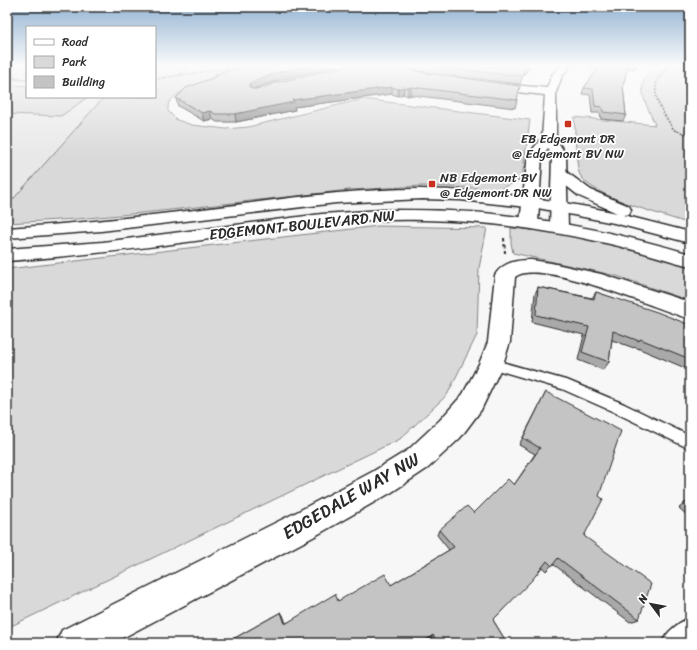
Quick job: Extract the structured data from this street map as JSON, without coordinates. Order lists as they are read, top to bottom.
{
  "streets": {
    "main road": ["EDGEMONT BOULEVARD NW", "EDGEDALE WAY NW"]
  },
  "places": {
    "transit": ["EB Edgemont DR @ Edgemont BV NW", "NB Edgemont BV @ Edgemont DR NW"]
  },
  "legend": ["Road", "Park", "Building"],
  "north": "top left"
}
